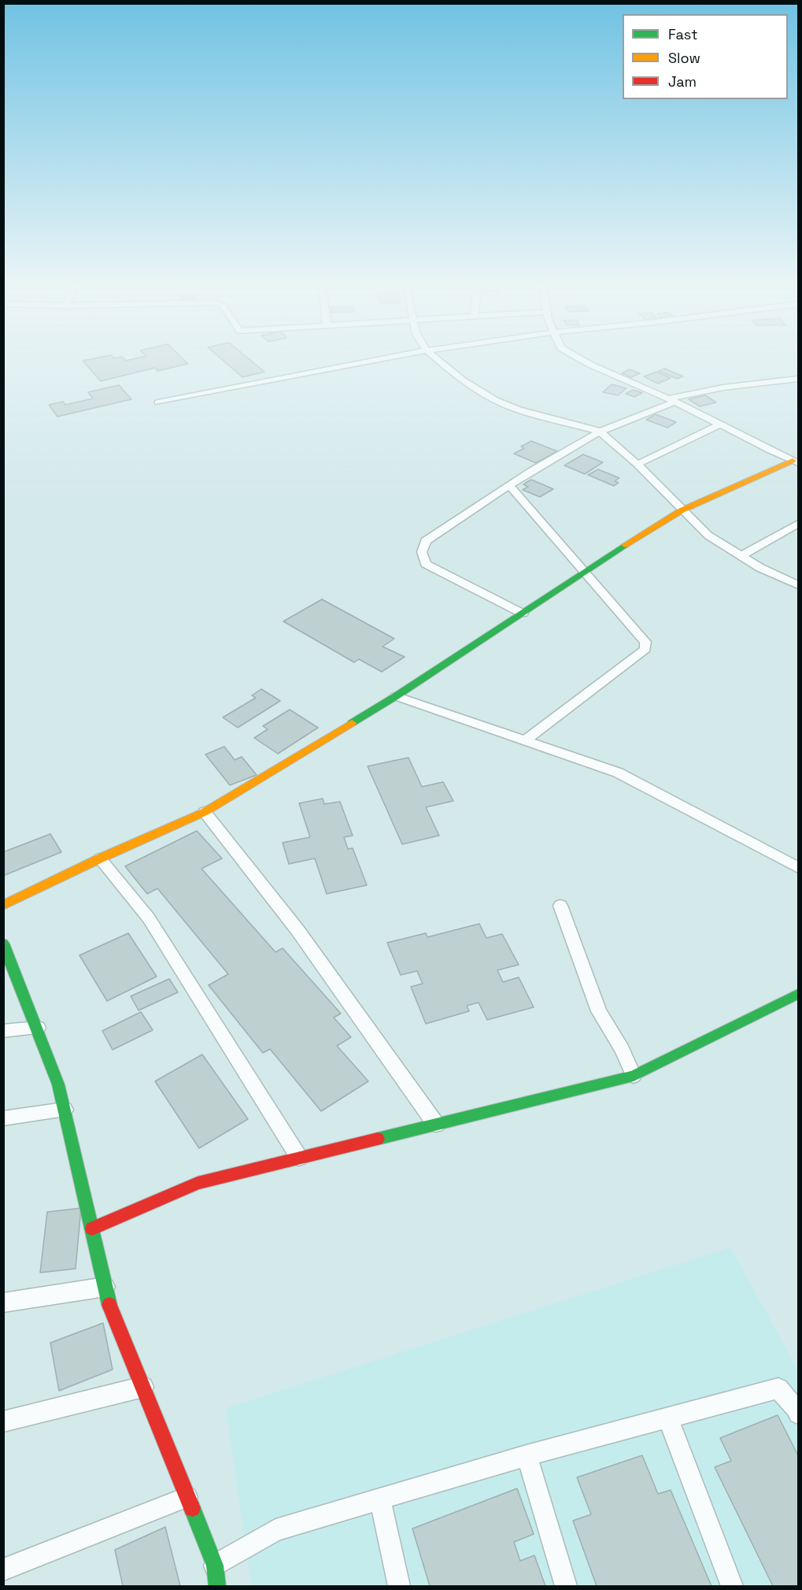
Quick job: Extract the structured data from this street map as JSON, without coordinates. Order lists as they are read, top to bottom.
{
  "legend": ["Fast", "Slow", "Jam"]
}
